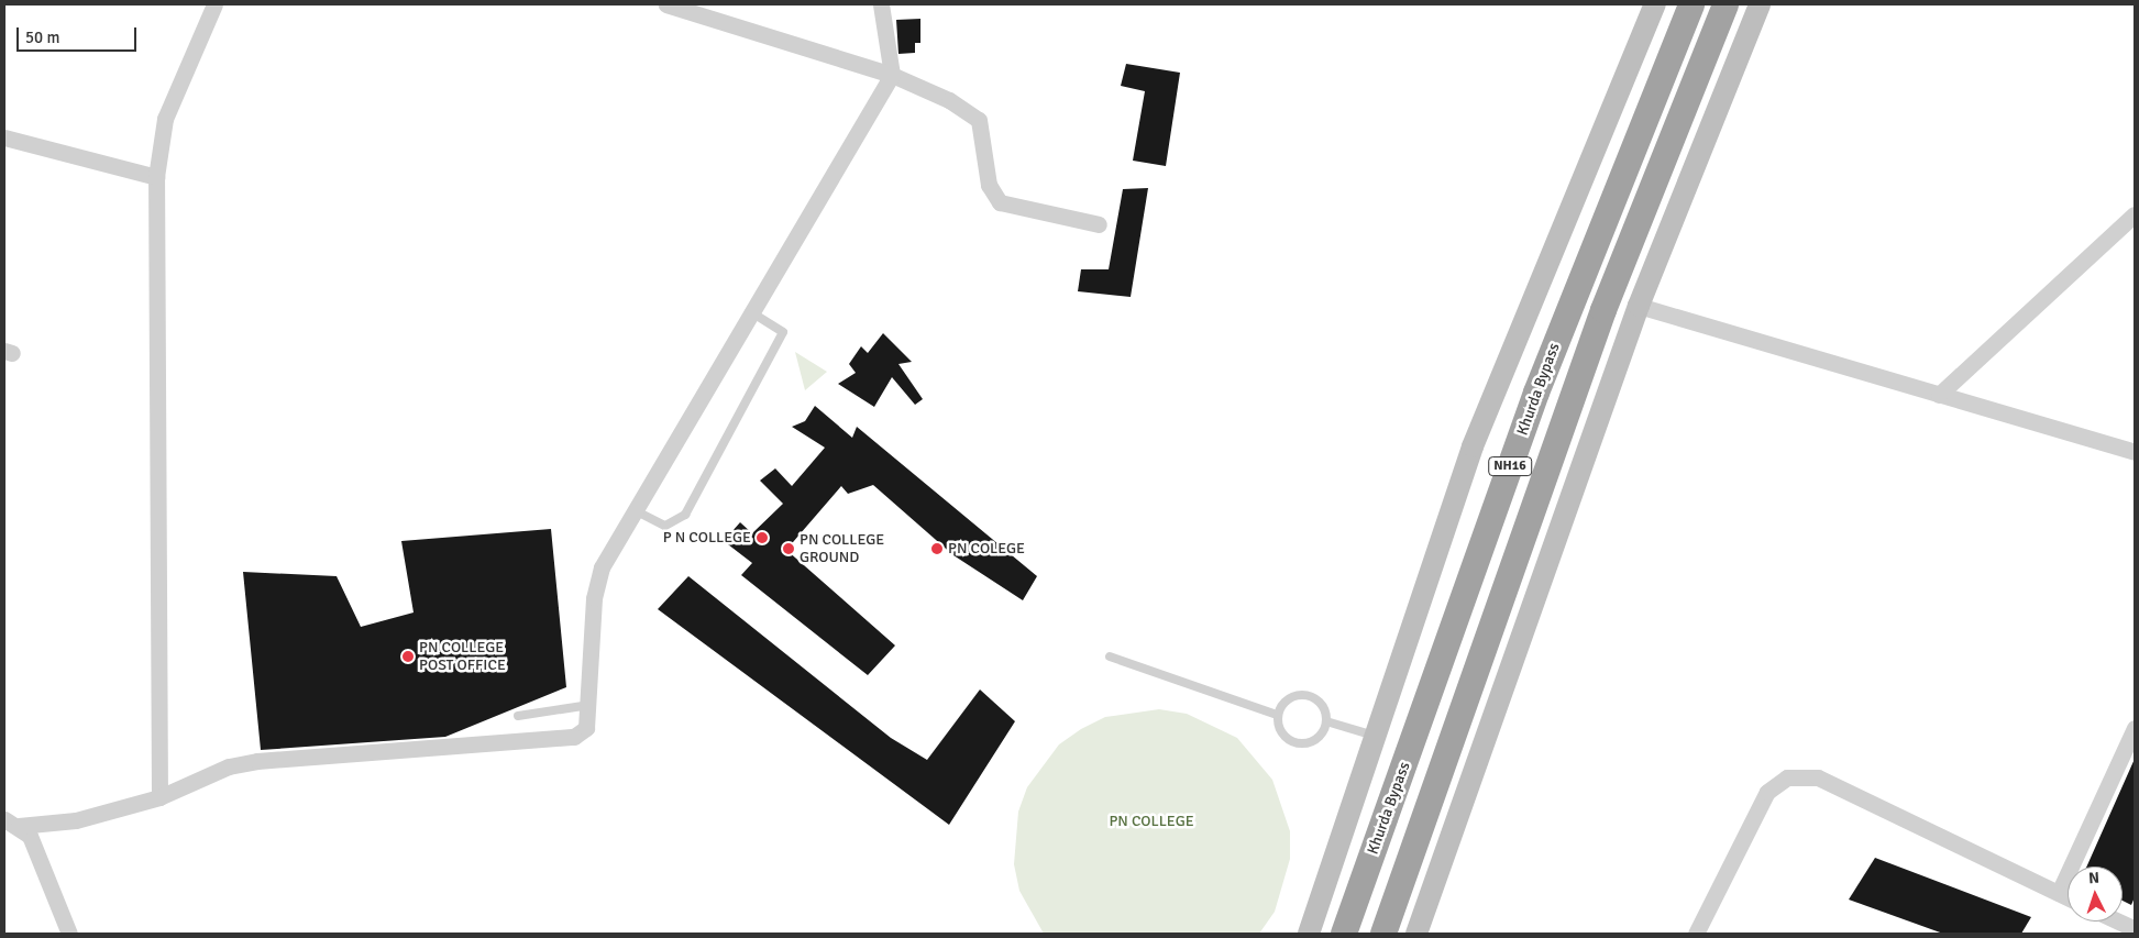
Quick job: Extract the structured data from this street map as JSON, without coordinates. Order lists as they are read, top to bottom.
{
  "streets": {
    "highway": ["Khurda Bypass", "NH16"]
  },
  "parks": ["PN COLLEGE"],
  "places": [
    "P N COLLEGE",
    "PN COLLEGE GROUND",
    "PN COLEGE",
    "PN COLLEGE POST OFFICE"
  ],
  "scale_bar": "50 m",
  "north": "top"
}
